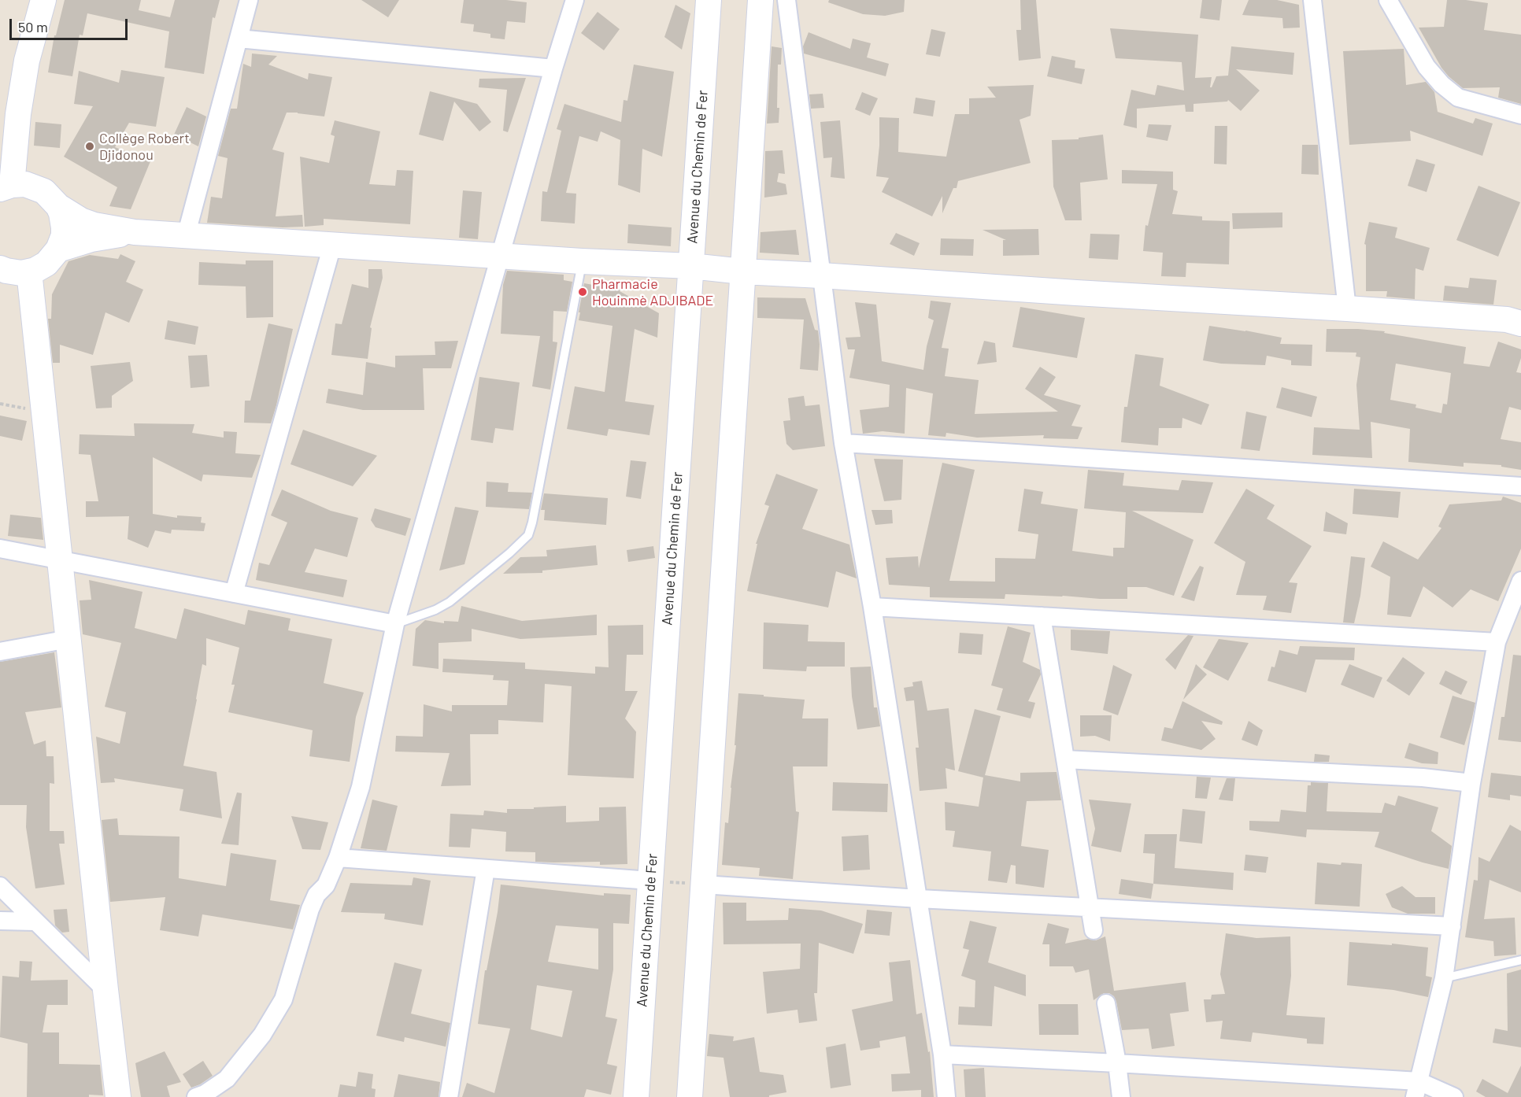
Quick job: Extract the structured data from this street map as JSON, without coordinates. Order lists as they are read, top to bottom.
{
  "streets": {
    "main road": ["Avenue du Chemin de Fer"]
  },
  "places": ["Collège Robert Djidonou", "Pharmacie Houinmè ADJIBADE"],
  "scale_bar": "50 m"
}
